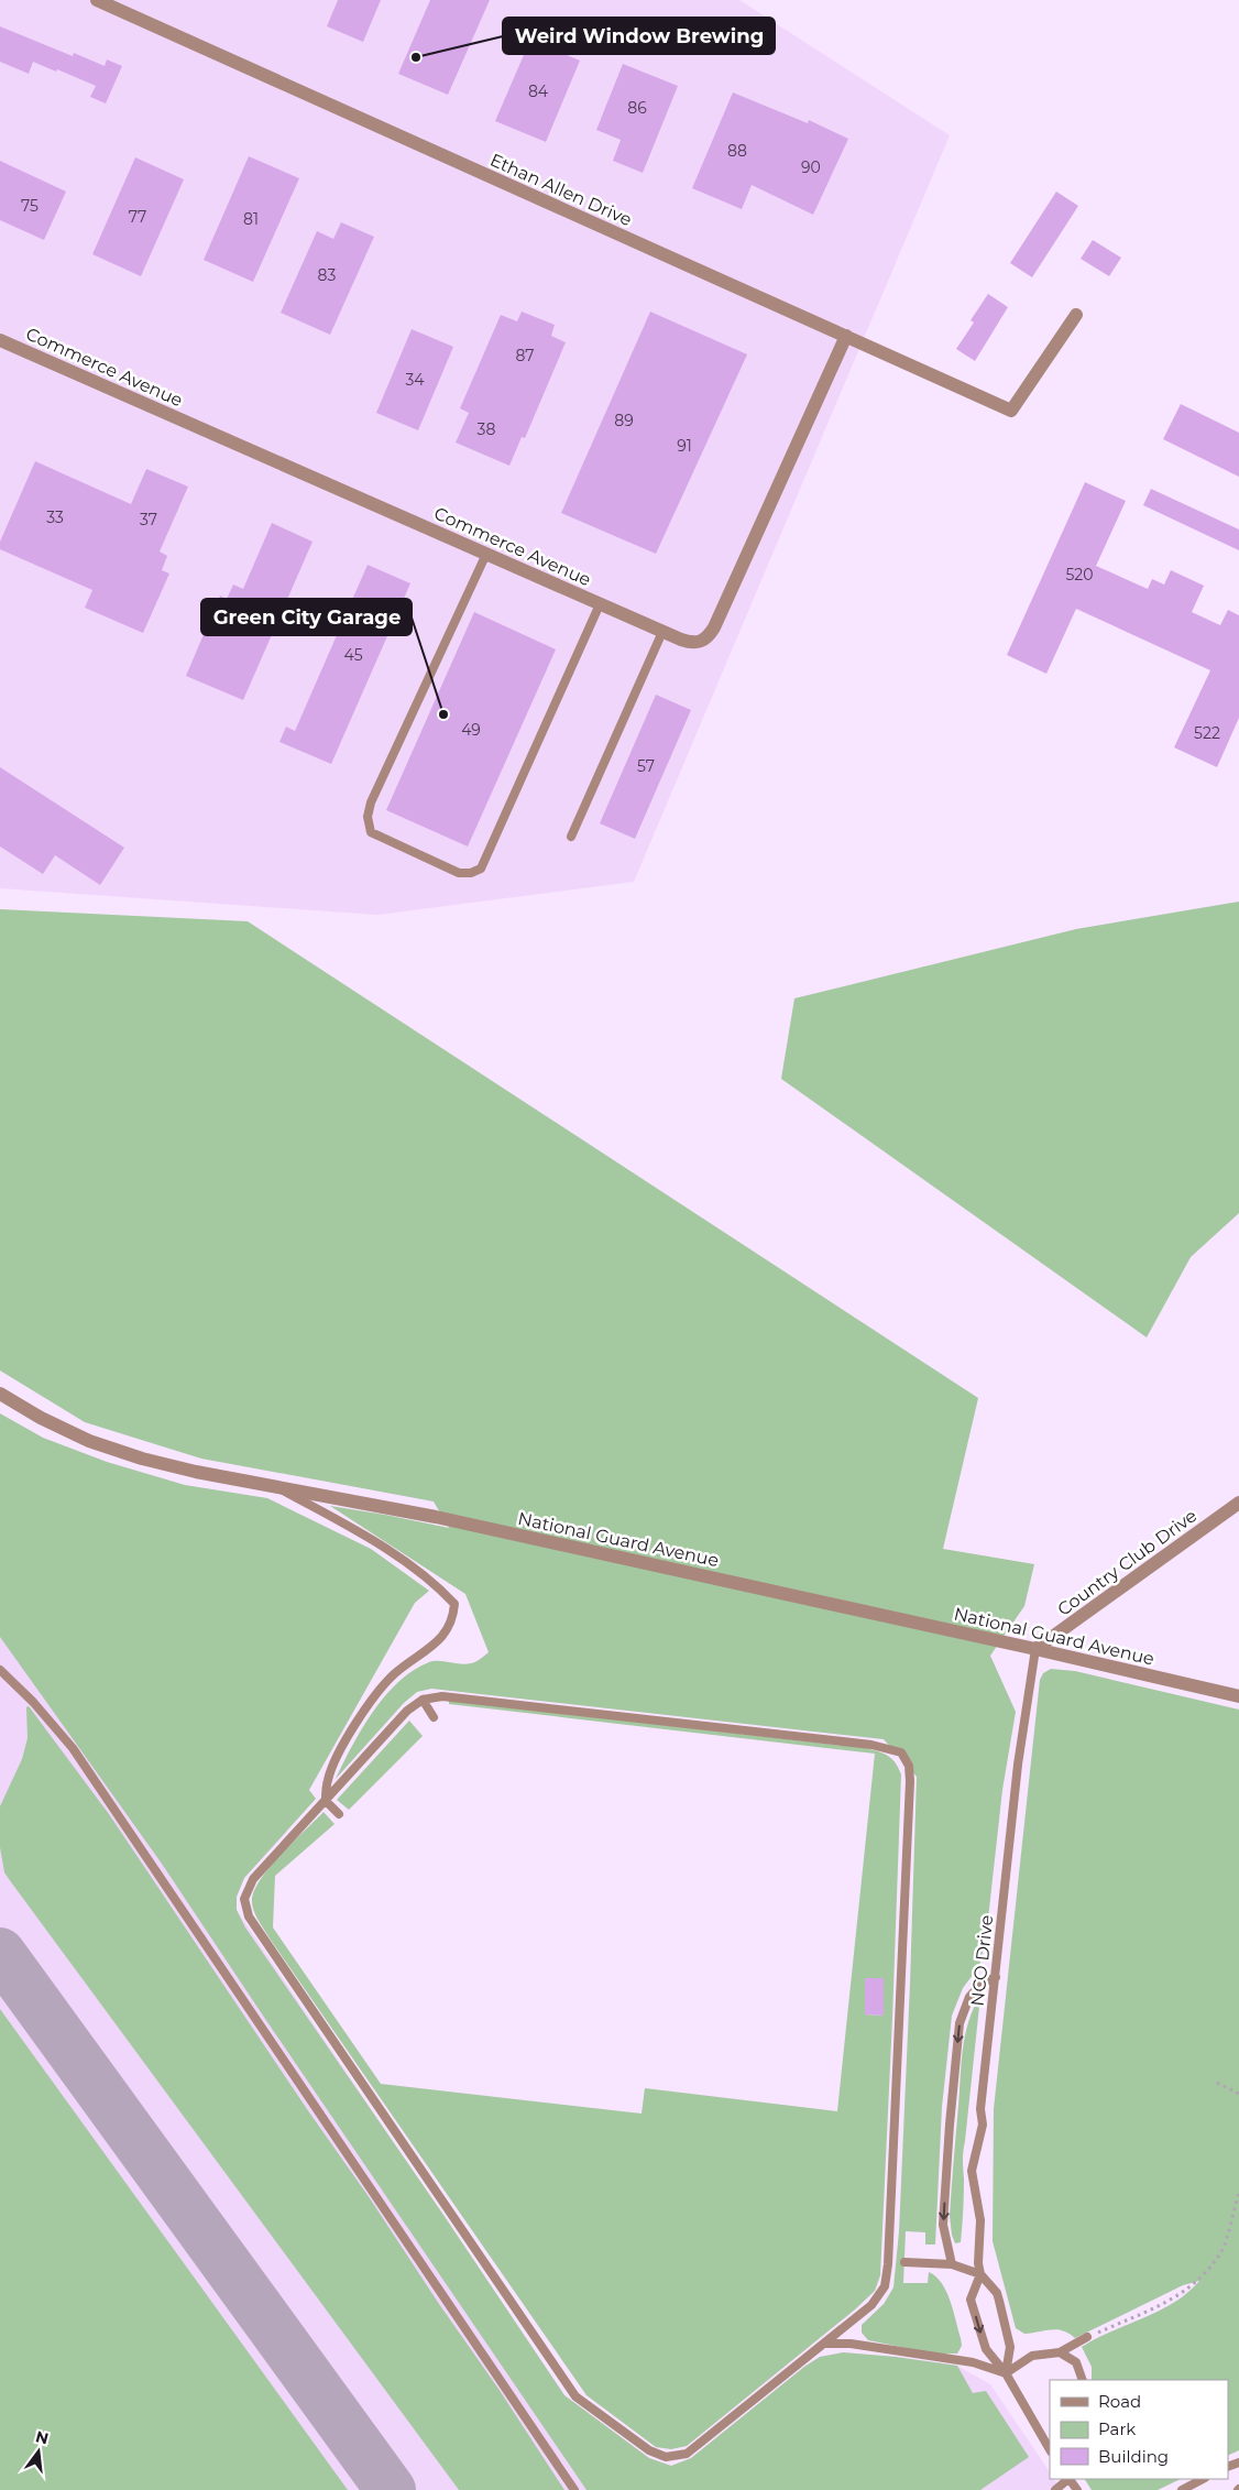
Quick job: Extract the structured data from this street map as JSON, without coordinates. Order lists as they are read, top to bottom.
{
  "streets": {
    "street": [
      "Ethan Allen Drive",
      "Commerce Avenue",
      "National Guard Avenue",
      "Country Club Drive"
    ],
    "lane": ["NCO Drive"]
  },
  "crossings": [
    ["Ethan Allen Drive", "Commerce Avenue"],
    ["National Guard Avenue", "Country Club Drive"],
    ["National Guard Avenue", "NCO Drive"],
    ["Country Club Drive", "NCO Drive"]
  ],
  "places": ["Weird Window Brewing", "Green City Garage"],
  "house_numbers": [
    "84",
    "86",
    "88",
    "90",
    "75",
    "77",
    "81",
    "83",
    "87",
    "34",
    "89",
    "38",
    "91",
    "33",
    "37",
    "520",
    "45",
    "49",
    "522",
    "57"
  ],
  "legend": ["Road", "Park", "Building"],
  "north": "top"
}
